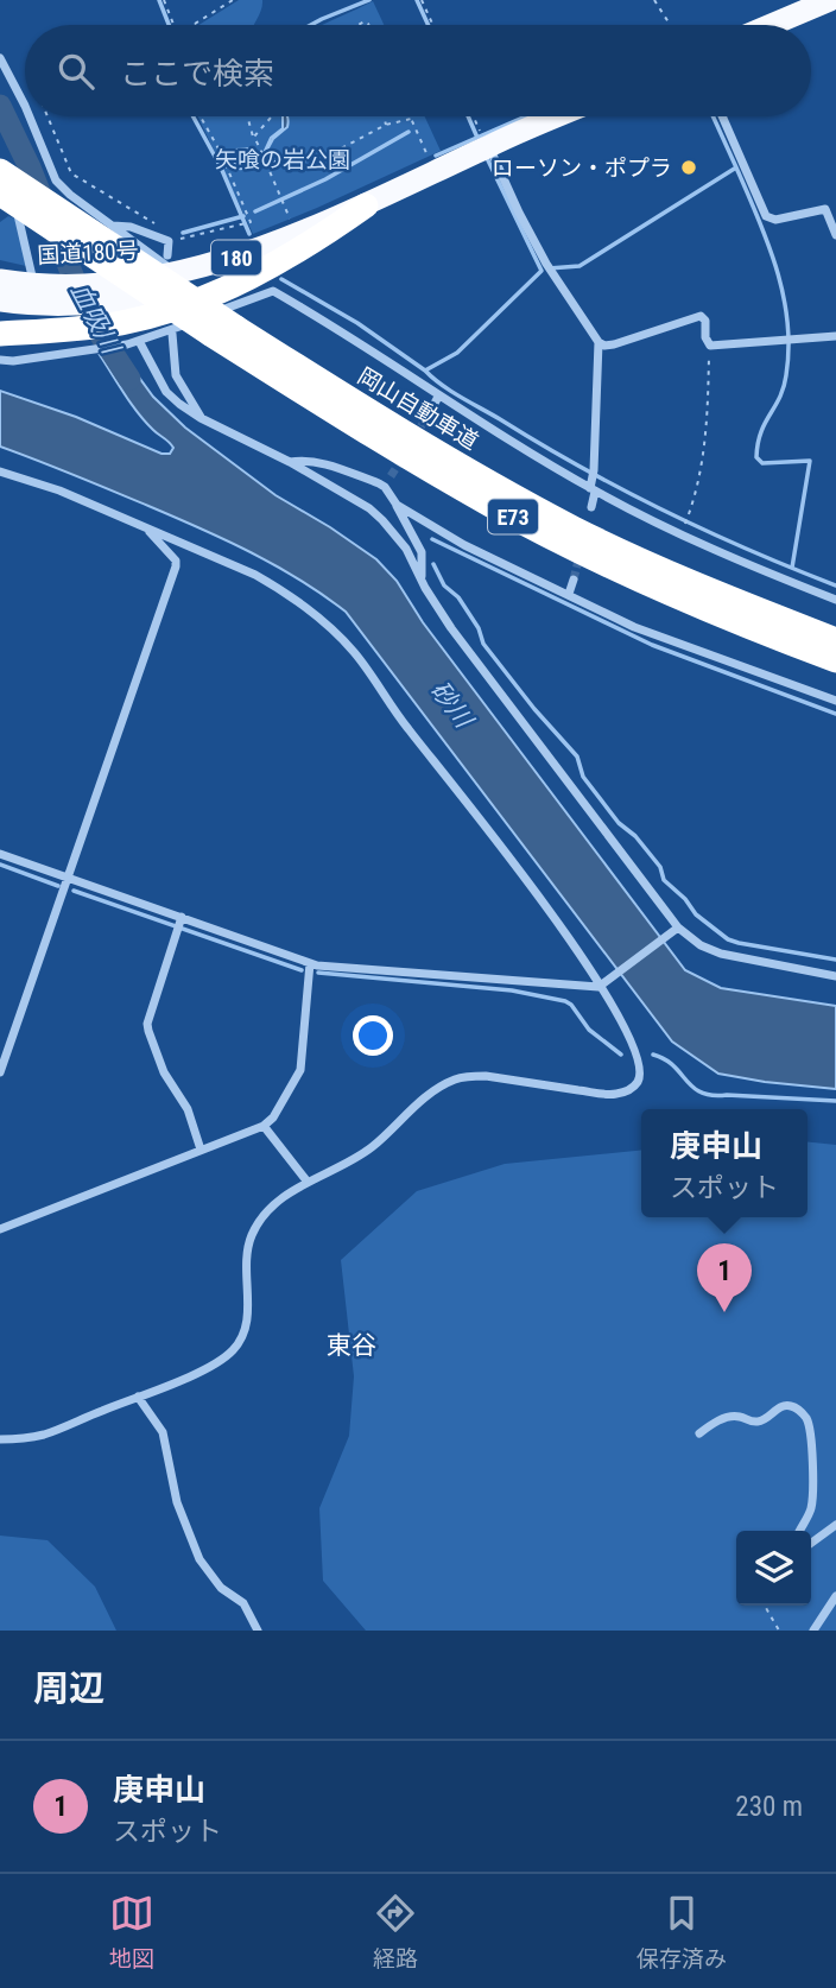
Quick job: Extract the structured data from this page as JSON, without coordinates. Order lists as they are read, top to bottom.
{
  "streets": {
    "highway": [
      "国道180号",
      "180",
      "岡山自動車道",
      "E73"
    ]
  },
  "districts": ["東谷"],
  "water": ["血吸川", "砂川"],
  "parks": ["矢喰の岩公園"],
  "places": ["ローソン・ポプラ"],
  "page": {
    "search": "ここで検索",
    "popup": ["庚申山", "スポット"],
    "pins": "1",
    "heading": "周辺",
    "list": [
      {
        "mark": "1",
        "name": "庚申山",
        "note": "スポット",
        "value": "230 m"
      }
    ],
    "nav": ["地図", "経路", "保存済み"]
  }
}
